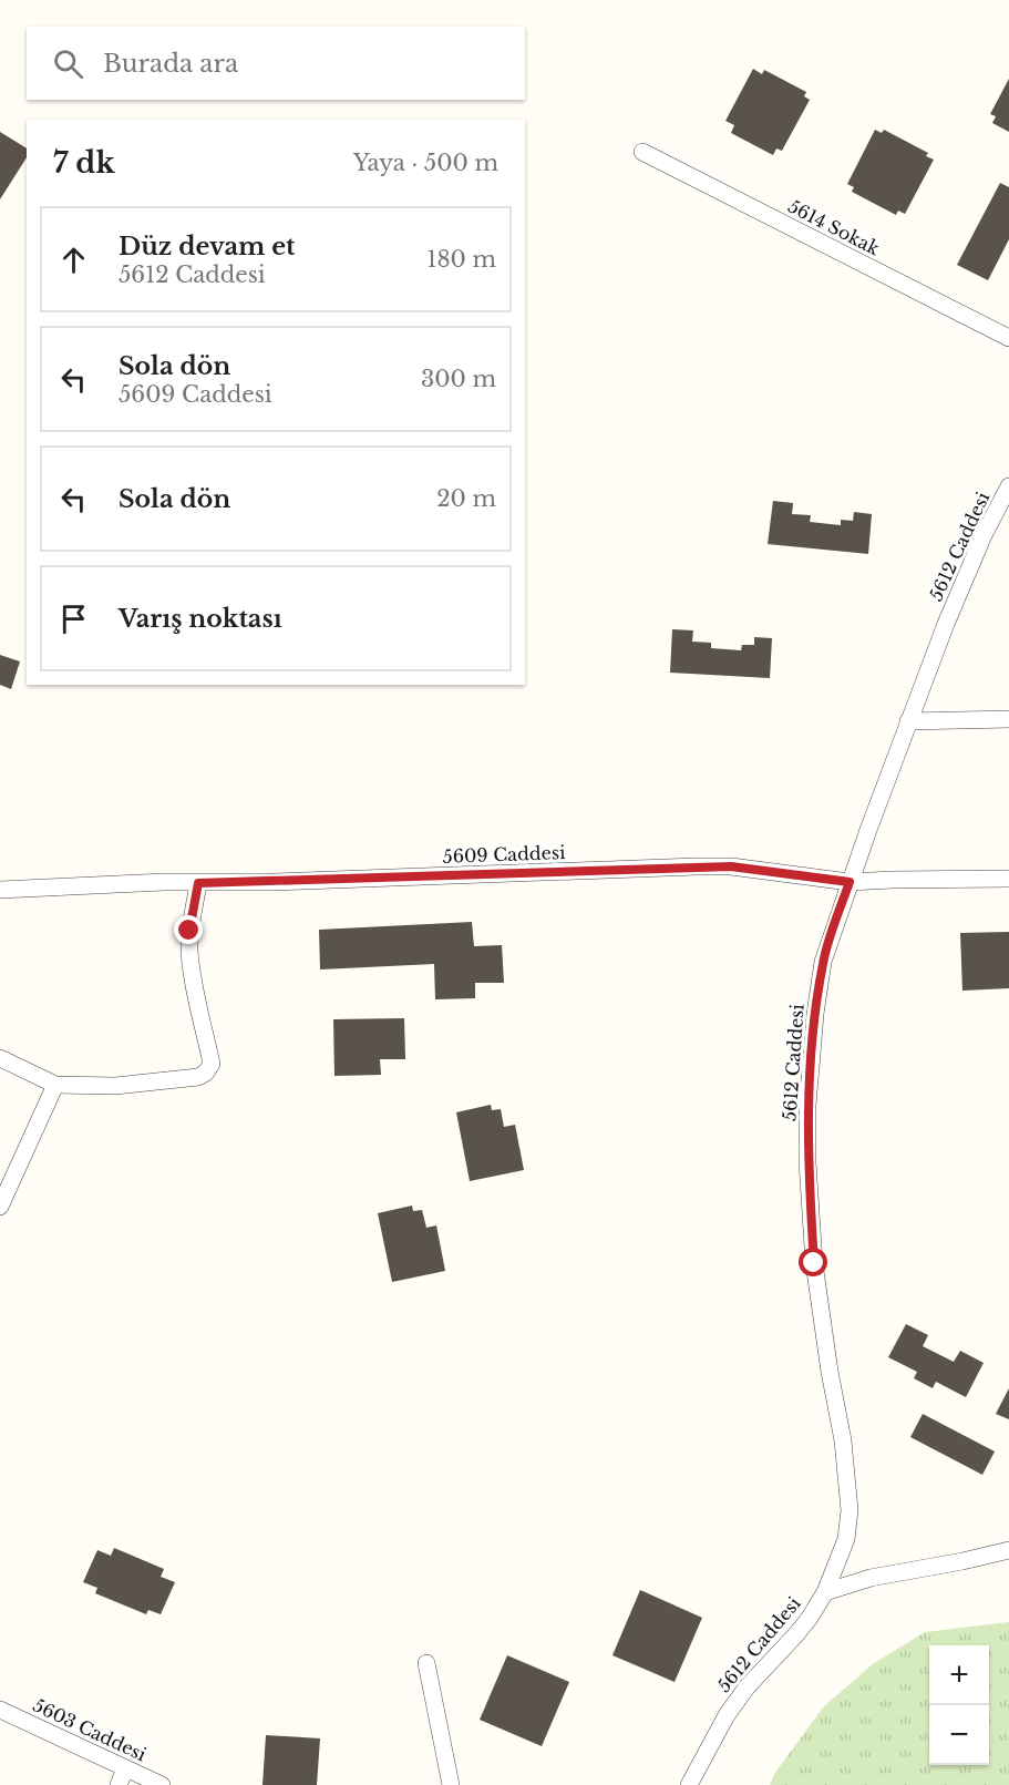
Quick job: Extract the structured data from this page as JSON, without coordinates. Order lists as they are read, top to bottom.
{
  "streets": {
    "street": [
      "5614 Sokak",
      "5612 Caddesi",
      "5609 Caddesi",
      "5603 Caddesi"
    ]
  },
  "crossings": [
    ["5612 Caddesi", "5609 Caddesi"]
  ],
  "page": {
    "search": "Burada ara",
    "heading": ["7 dk", "Yaya · 500 m"],
    "list": [
      ["Düz devam et", "5612 Caddesi", "180 m"],
      ["Sola dön", "5609 Caddesi", "300 m"],
      ["Sola dön", "20 m"],
      "Varış noktası"
    ],
    "map_buttons": ["+", "−"]
  }
}
